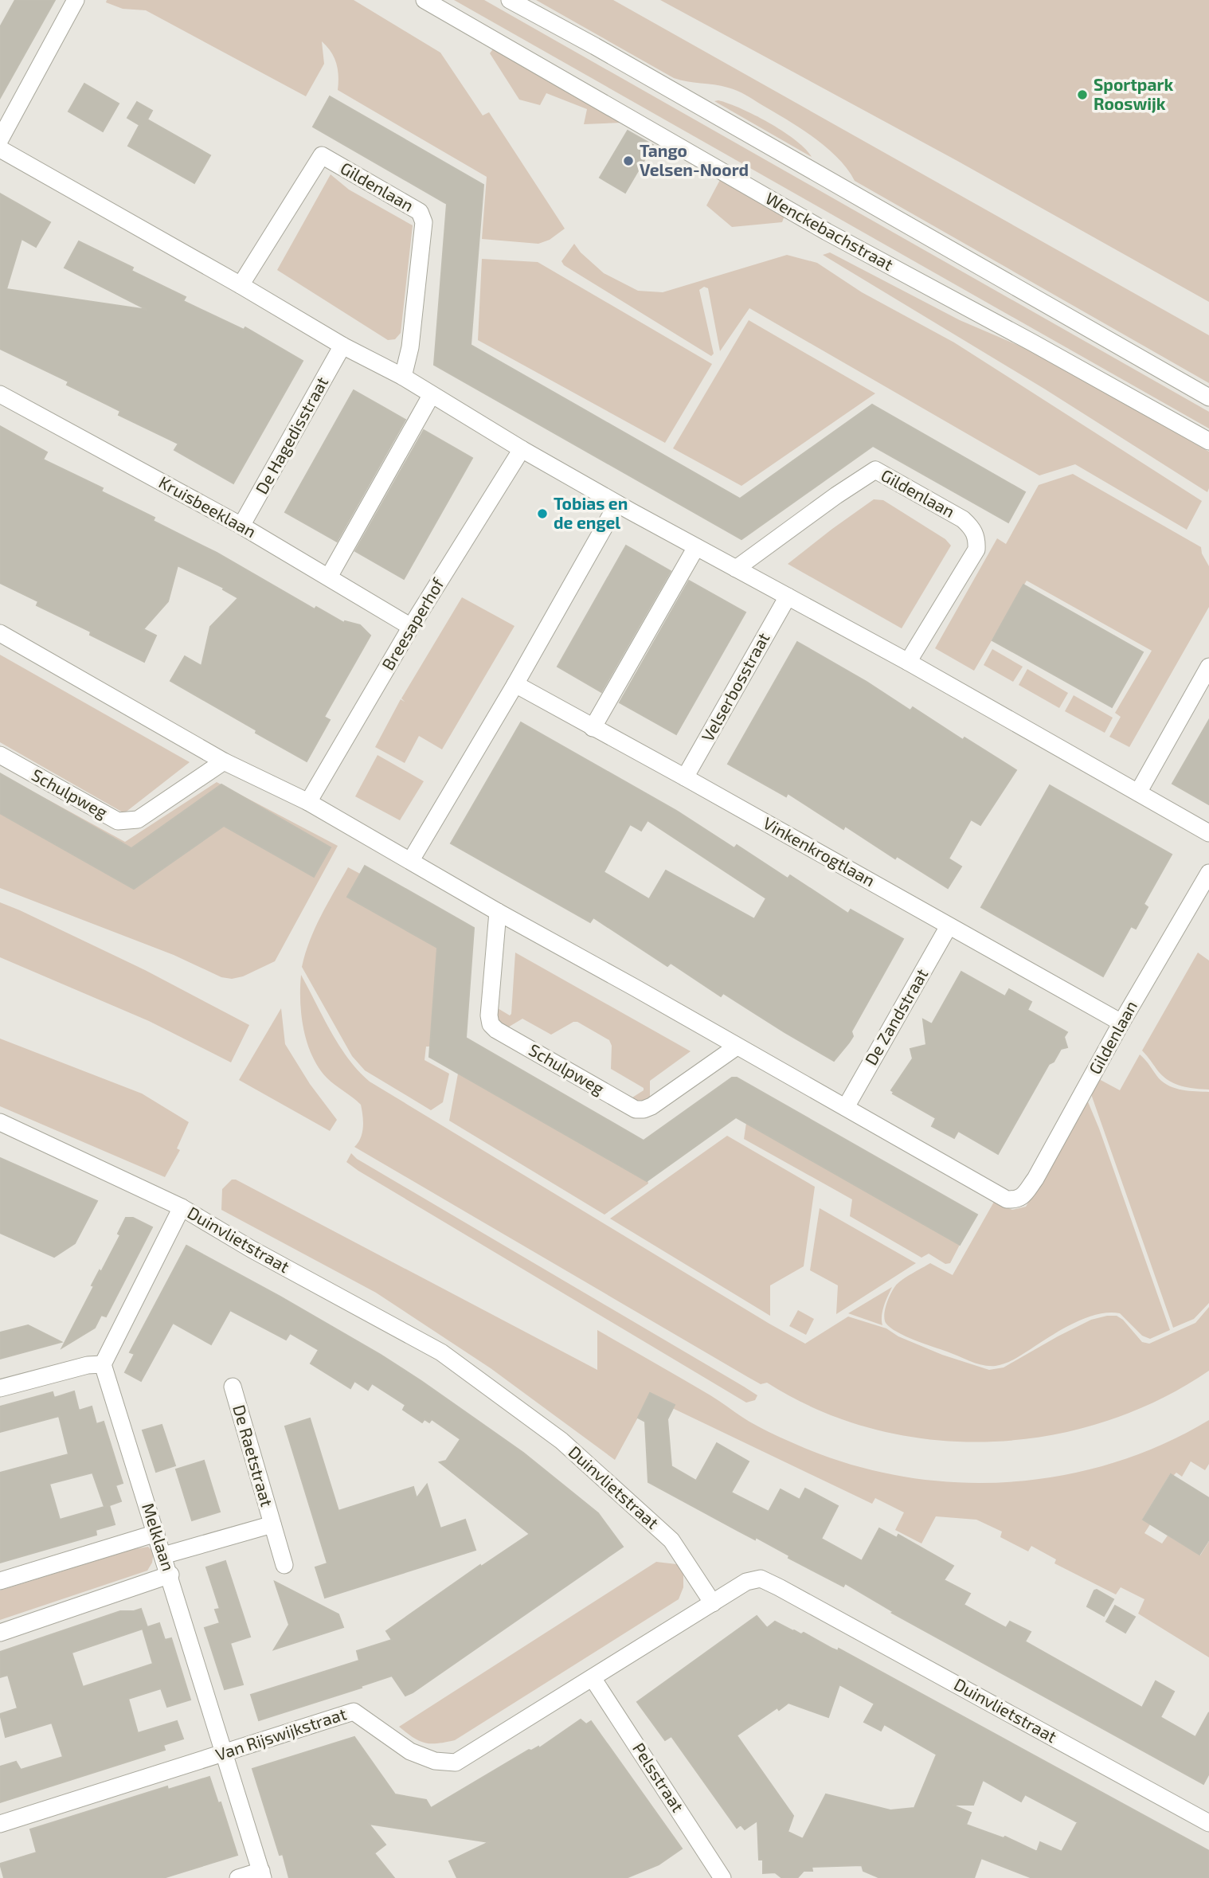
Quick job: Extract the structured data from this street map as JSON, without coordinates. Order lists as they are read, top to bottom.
{
  "streets": {
    "street": [
      "Gildenlaan",
      "Wenckebachstraat",
      "De Hagedisstraat",
      "Kruisbeeklaan",
      "Breesaperhof",
      "Velserbosstraat",
      "Schulpweg",
      "Vinkenkrogtlaan",
      "De Zandstraat",
      "Duinvlietstraat",
      "De Raetstraat",
      "Melklaan",
      "Van Rijswijkstraat",
      "Pelsstraat"
    ]
  },
  "crossings": [
    ["Gildenlaan", "Vinkenkrogtlaan"],
    ["Gildenlaan", "De Zandstraat"],
    ["De Hagedisstraat", "Kruisbeeklaan"],
    ["Kruisbeeklaan", "Breesaperhof"],
    ["Velserbosstraat", "Vinkenkrogtlaan"],
    ["Vinkenkrogtlaan", "De Zandstraat"],
    ["Duinvlietstraat", "Van Rijswijkstraat"],
    ["De Raetstraat", "Melklaan"],
    ["Melklaan", "Van Rijswijkstraat"],
    ["Van Rijswijkstraat", "Pelsstraat"]
  ],
  "places": ["Sportpark Rooswijk", "Tango Velsen-Noord", "Tobias en de engel"]
}
